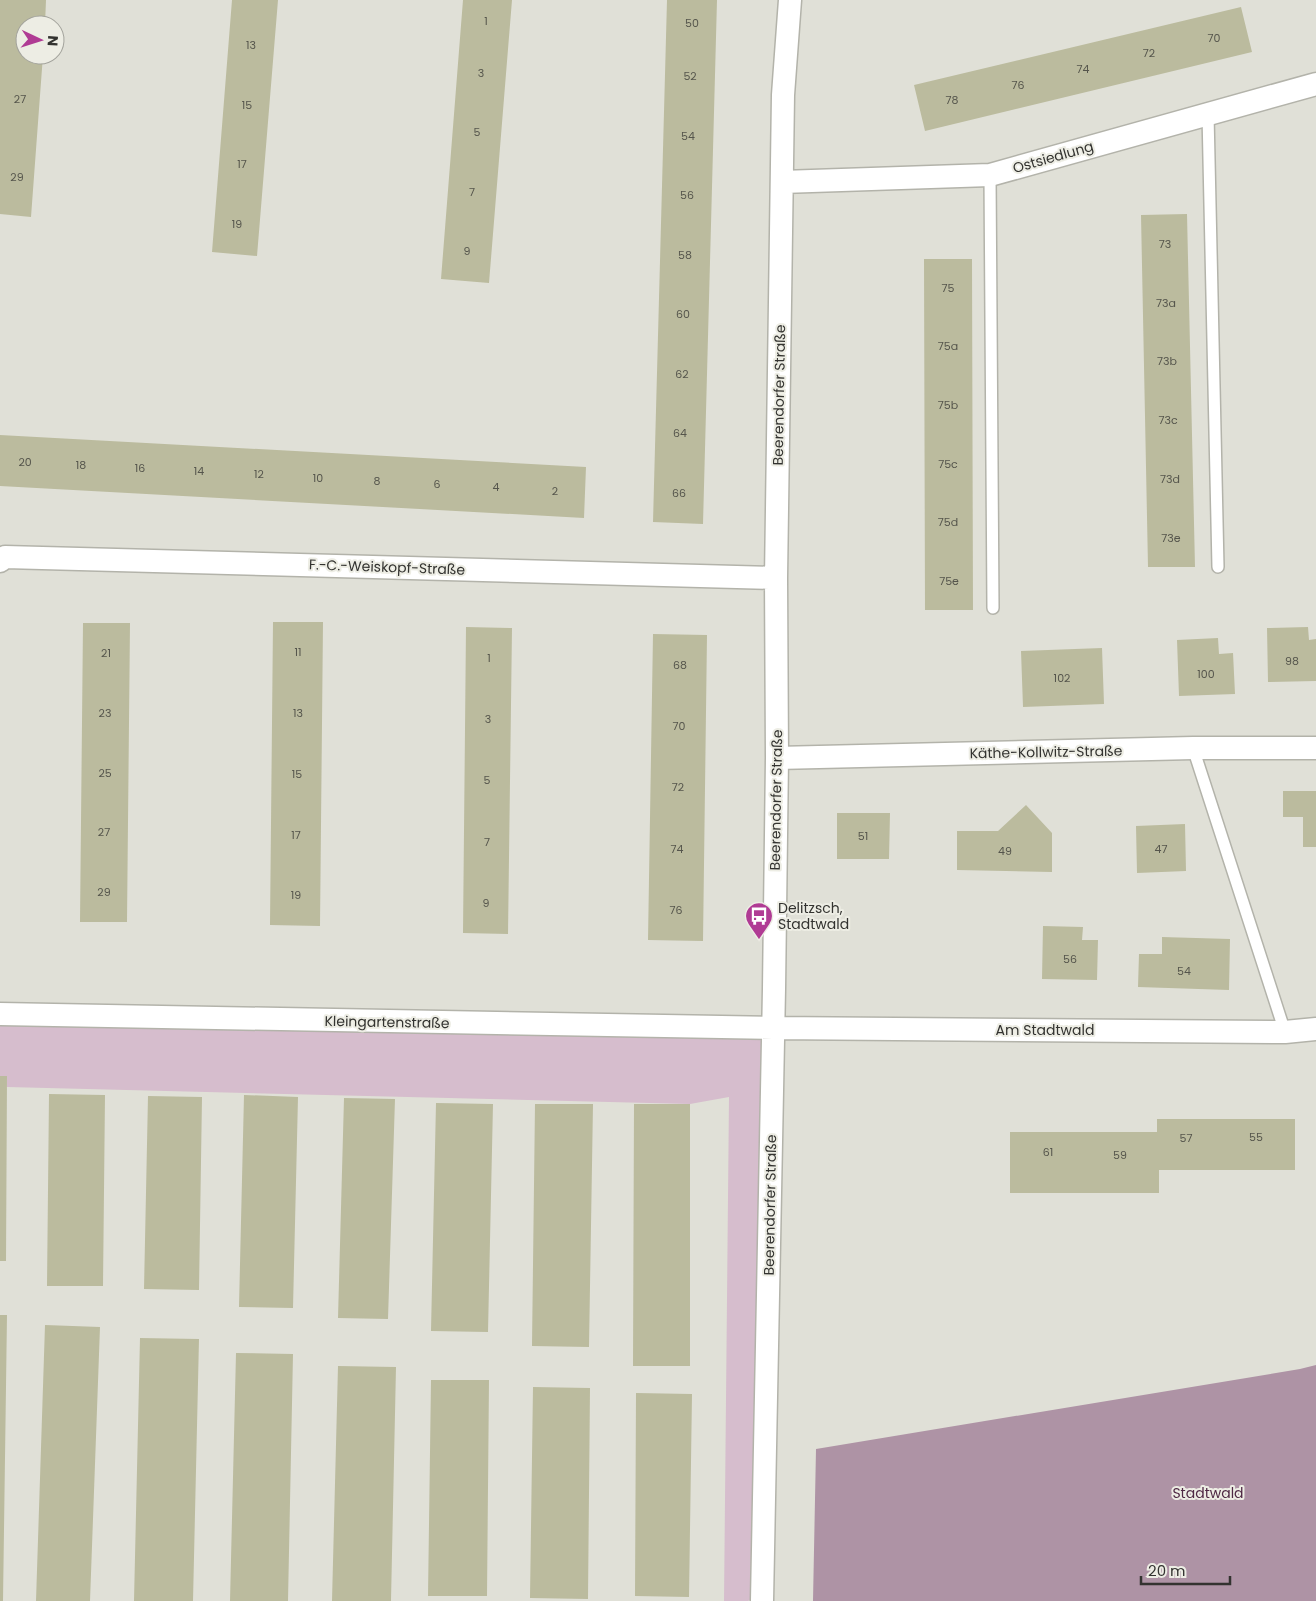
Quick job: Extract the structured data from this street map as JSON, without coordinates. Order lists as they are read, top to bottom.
{
  "streets": {
    "street": [
      "Ostsiedlung",
      "Beerendorfer Straße",
      "F.-C.-Weiskopf-Straße",
      "Käthe-Kollwitz-Straße",
      "Kleingartenstraße",
      "Am Stadtwald"
    ]
  },
  "crossings": [
    ["Ostsiedlung", "Beerendorfer Straße"],
    ["Beerendorfer Straße", "F.-C.-Weiskopf-Straße"],
    ["Beerendorfer Straße", "Käthe-Kollwitz-Straße"],
    ["Beerendorfer Straße", "Kleingartenstraße"],
    ["Beerendorfer Straße", "Am Stadtwald"],
    ["Kleingartenstraße", "Am Stadtwald"]
  ],
  "parks": ["Stadtwald"],
  "places": {
    "bus stop": ["Delitzsch, Stadtwald"]
  },
  "house_numbers": [
    "1",
    "50",
    "70",
    "13",
    "72",
    "74",
    "3",
    "52",
    "76",
    "27",
    "78",
    "15",
    "5",
    "54",
    "17",
    "29",
    "7",
    "56",
    "19",
    "73",
    "9",
    "58",
    "75",
    "73a",
    "60",
    "75a",
    "73b",
    "62",
    "75b",
    "73c",
    "64",
    "20",
    "75c",
    "18",
    "16",
    "14",
    "12",
    "10",
    "73d",
    "8",
    "6",
    "4",
    "2",
    "66",
    "75d",
    "73e",
    "75e",
    "11",
    "21",
    "1",
    "98",
    "68",
    "100",
    "102",
    "23",
    "13",
    "3",
    "70",
    "25",
    "15",
    "5",
    "72",
    "27",
    "17",
    "51",
    "7",
    "74",
    "47",
    "49",
    "29",
    "19",
    "9",
    "76",
    "56",
    "54",
    "55",
    "57",
    "61",
    "59"
  ],
  "scale_bar": "20 m",
  "north": "right"
}
